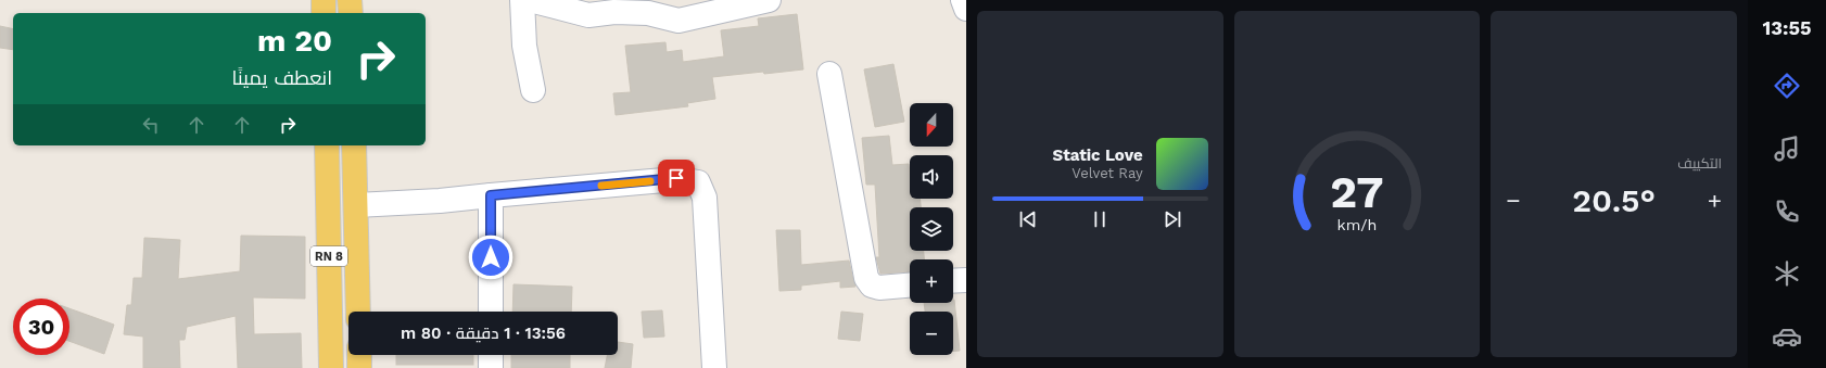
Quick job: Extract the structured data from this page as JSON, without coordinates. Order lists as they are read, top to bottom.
{
  "streets": {
    "main road": ["RN 8"]
  },
  "north": "bottom",
  "page": {
    "tabs": "13:55",
    "tile": "التكييف",
    "turn": ["20 m", "انعطف يمينًا"],
    "map_buttons": ["+", "−"],
    "song": ["Static Love", "Velvet Ray"],
    "heat": ["−", "20.5°", "+"],
    "limit": "30",
    "trip": "13:56 · 1 دقيقة · 80 m",
    "gauge": ["27", "km/h"]
  }
}
